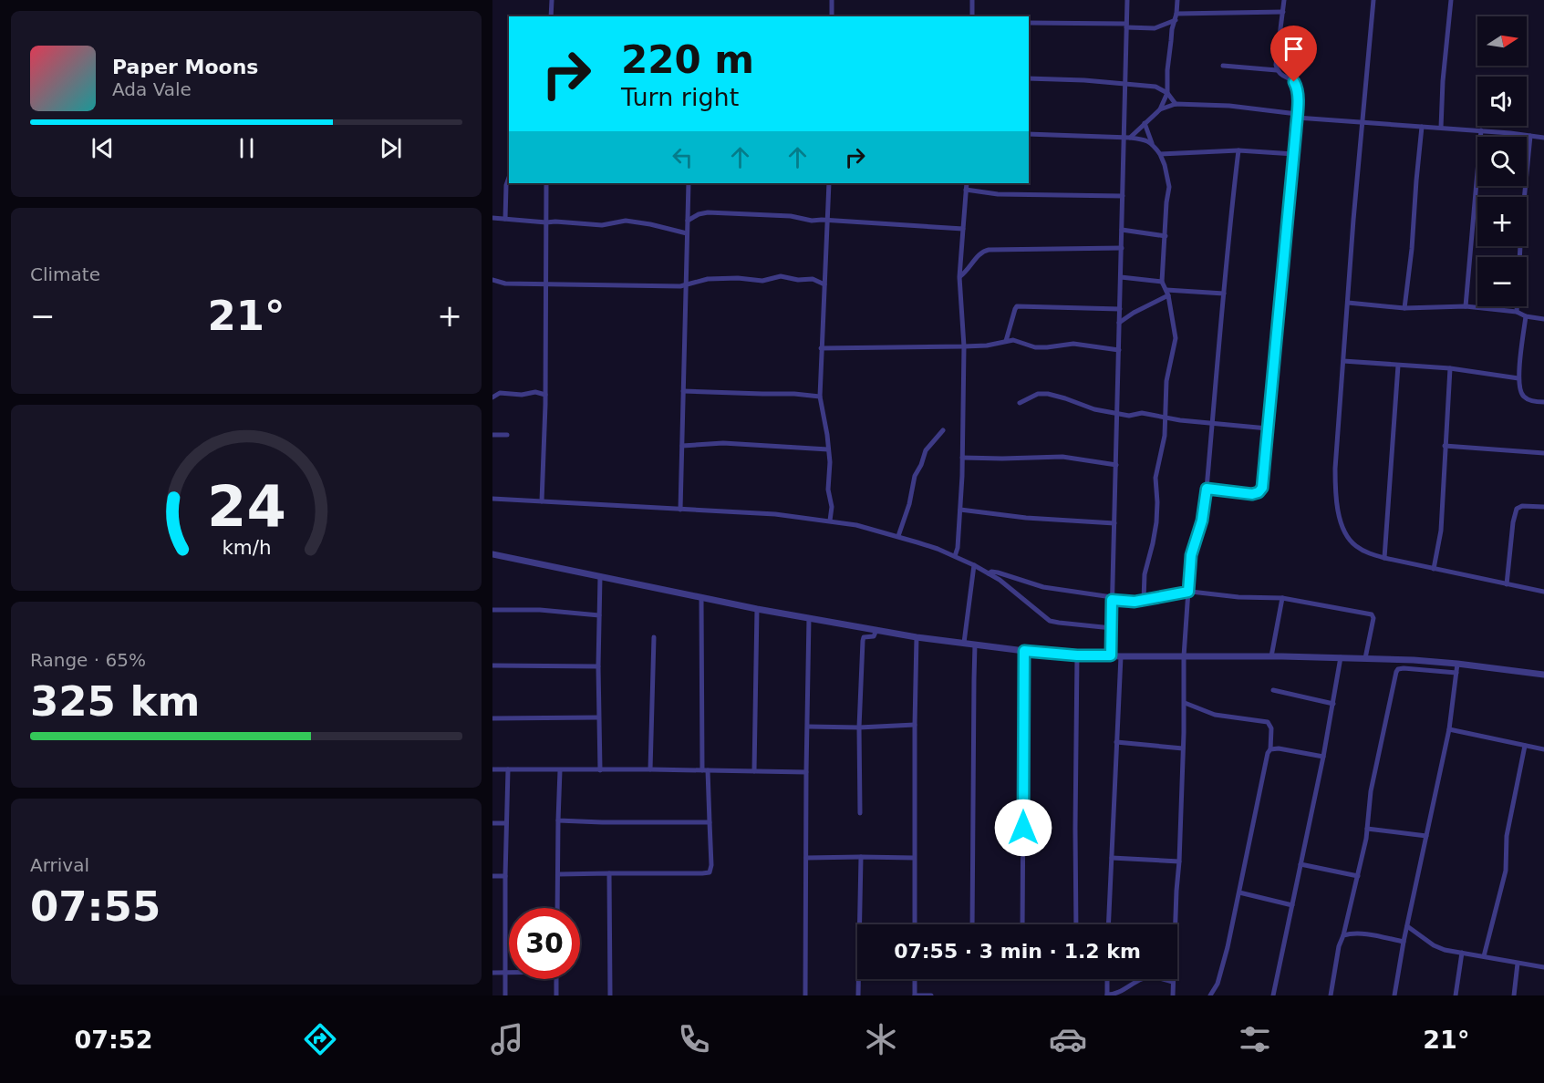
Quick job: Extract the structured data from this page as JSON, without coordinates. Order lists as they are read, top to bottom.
{
  "north": "right",
  "page": {
    "map_buttons": ["+", "−"],
    "turn": ["220 m", "Turn right"],
    "song": ["Paper Moons", "Ada Vale"],
    "tile": [
      "Climate",
      ["Range · 65%", "325 km"],
      ["Arrival", "07:55"]
    ],
    "heat": ["−", "21°", "+"],
    "limit": "30",
    "trip": "07:55 · 3 min · 1.2 km",
    "tabs": ["07:52", "21°"],
    "gauge": ["24", "km/h"]
  }
}
